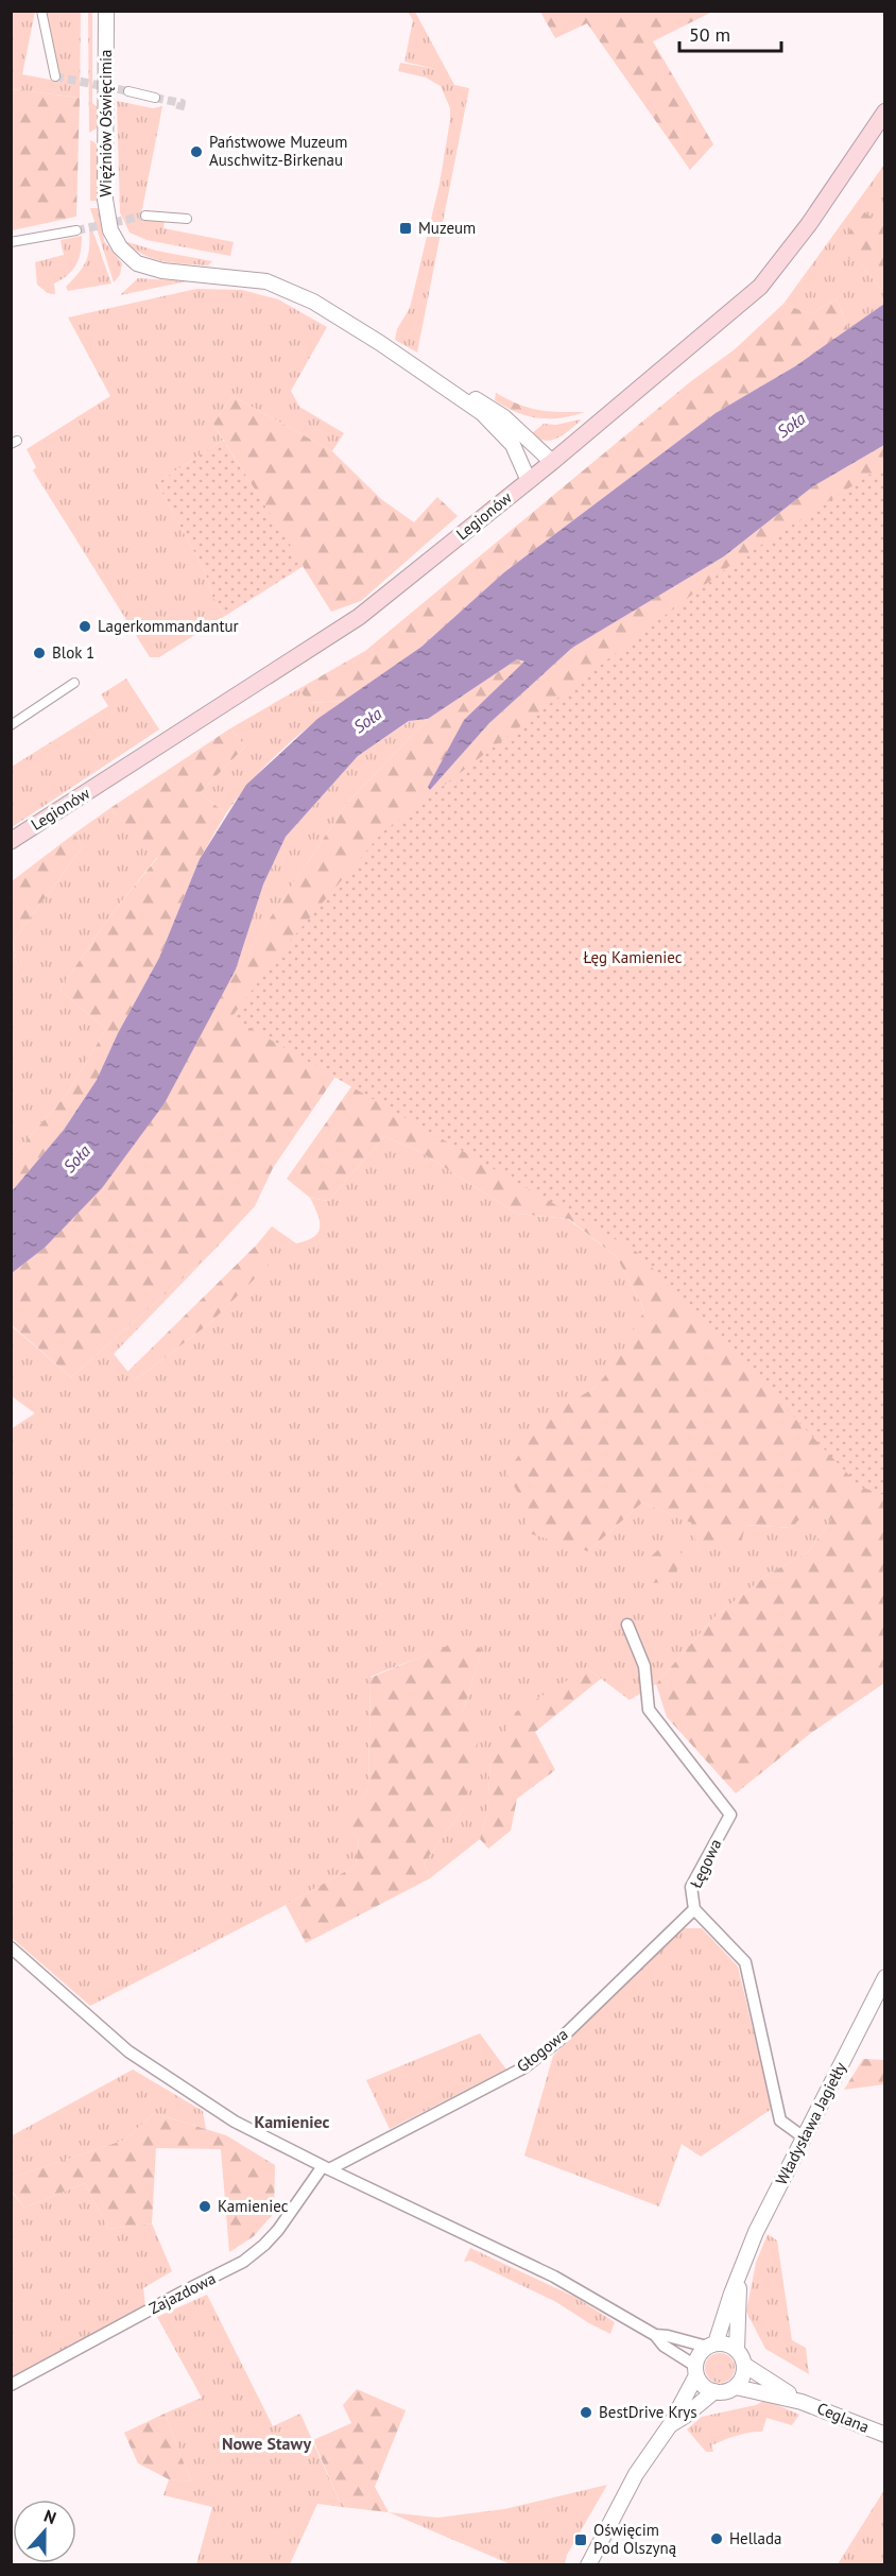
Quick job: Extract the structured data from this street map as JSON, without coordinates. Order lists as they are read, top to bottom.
{
  "streets": {
    "main road": ["Legionów"],
    "street": [
      "Więźniów Oświęcimia",
      "Łęgowa",
      "Głogowa",
      "Władysława Jagiełły",
      "Zajazdowa",
      "Ceglana"
    ]
  },
  "crossings": [
    ["Więźniów Oświęcimia", "Legionów"],
    ["Łęgowa", "Głogowa"],
    ["Łęgowa", "Władysława Jagiełły"],
    ["Głogowa", "Zajazdowa"],
    ["Władysława Jagiełły", "Ceglana"]
  ],
  "districts": ["Kamieniec", "Nowe Stawy"],
  "water": ["Soła"],
  "parks": ["Łęg Kamieniec"],
  "places": {
    "other": [
      "Państwowe Muzeum Auschwitz-Birkenau",
      "Lagerkommandantur",
      "Blok 1",
      "Kamieniec",
      "BestDrive Krys",
      "Hellada"
    ],
    "transit": ["Muzeum", "Oświęcim Pod Olszyną"]
  },
  "scale_bar": "50 m",
  "north": "top"
}
